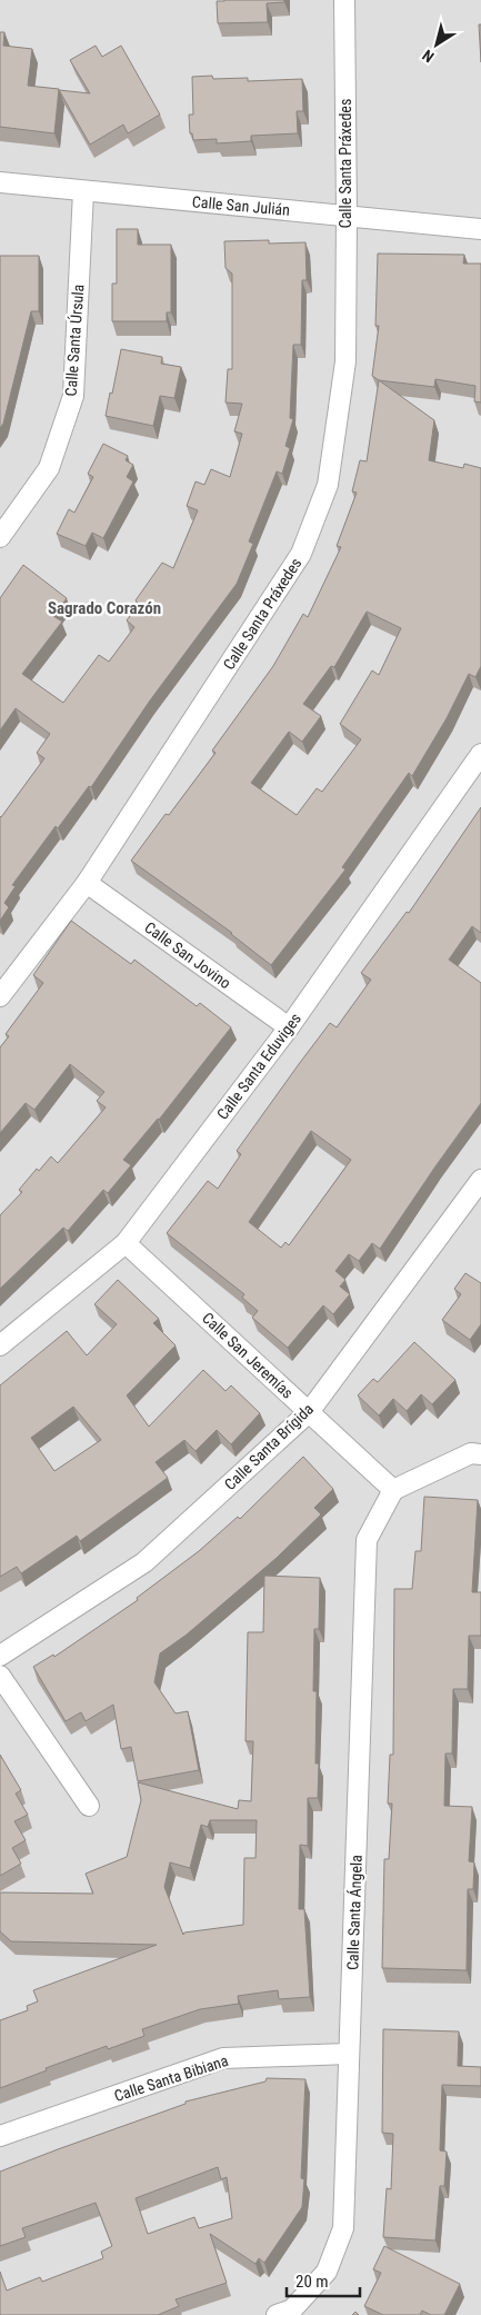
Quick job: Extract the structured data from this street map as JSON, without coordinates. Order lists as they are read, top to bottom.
{
  "streets": {
    "street": [
      "Calle Santa Práxedes",
      "Calle San Julián",
      "Calle Santa Úrsula",
      "Calle San Jovino",
      "Calle Santa Eduviges",
      "Calle San Jeremías",
      "Calle Santa Brígida",
      "Calle Santa Ángela",
      "Calle Santa Bibiana"
    ]
  },
  "crossings": [
    ["Calle Santa Práxedes", "Calle San Julián"],
    ["Calle Santa Práxedes", "Calle San Jovino"],
    ["Calle San Julián", "Calle Santa Úrsula"],
    ["Calle San Jovino", "Calle Santa Eduviges"],
    ["Calle Santa Eduviges", "Calle San Jeremías"],
    ["Calle San Jeremías", "Calle Santa Brígida"],
    ["Calle San Jeremías", "Calle Santa Ángela"],
    ["Calle Santa Ángela", "Calle Santa Bibiana"]
  ],
  "districts": ["Sagrado Corazón"],
  "scale_bar": "20 m",
  "north": "bottom left"
}
